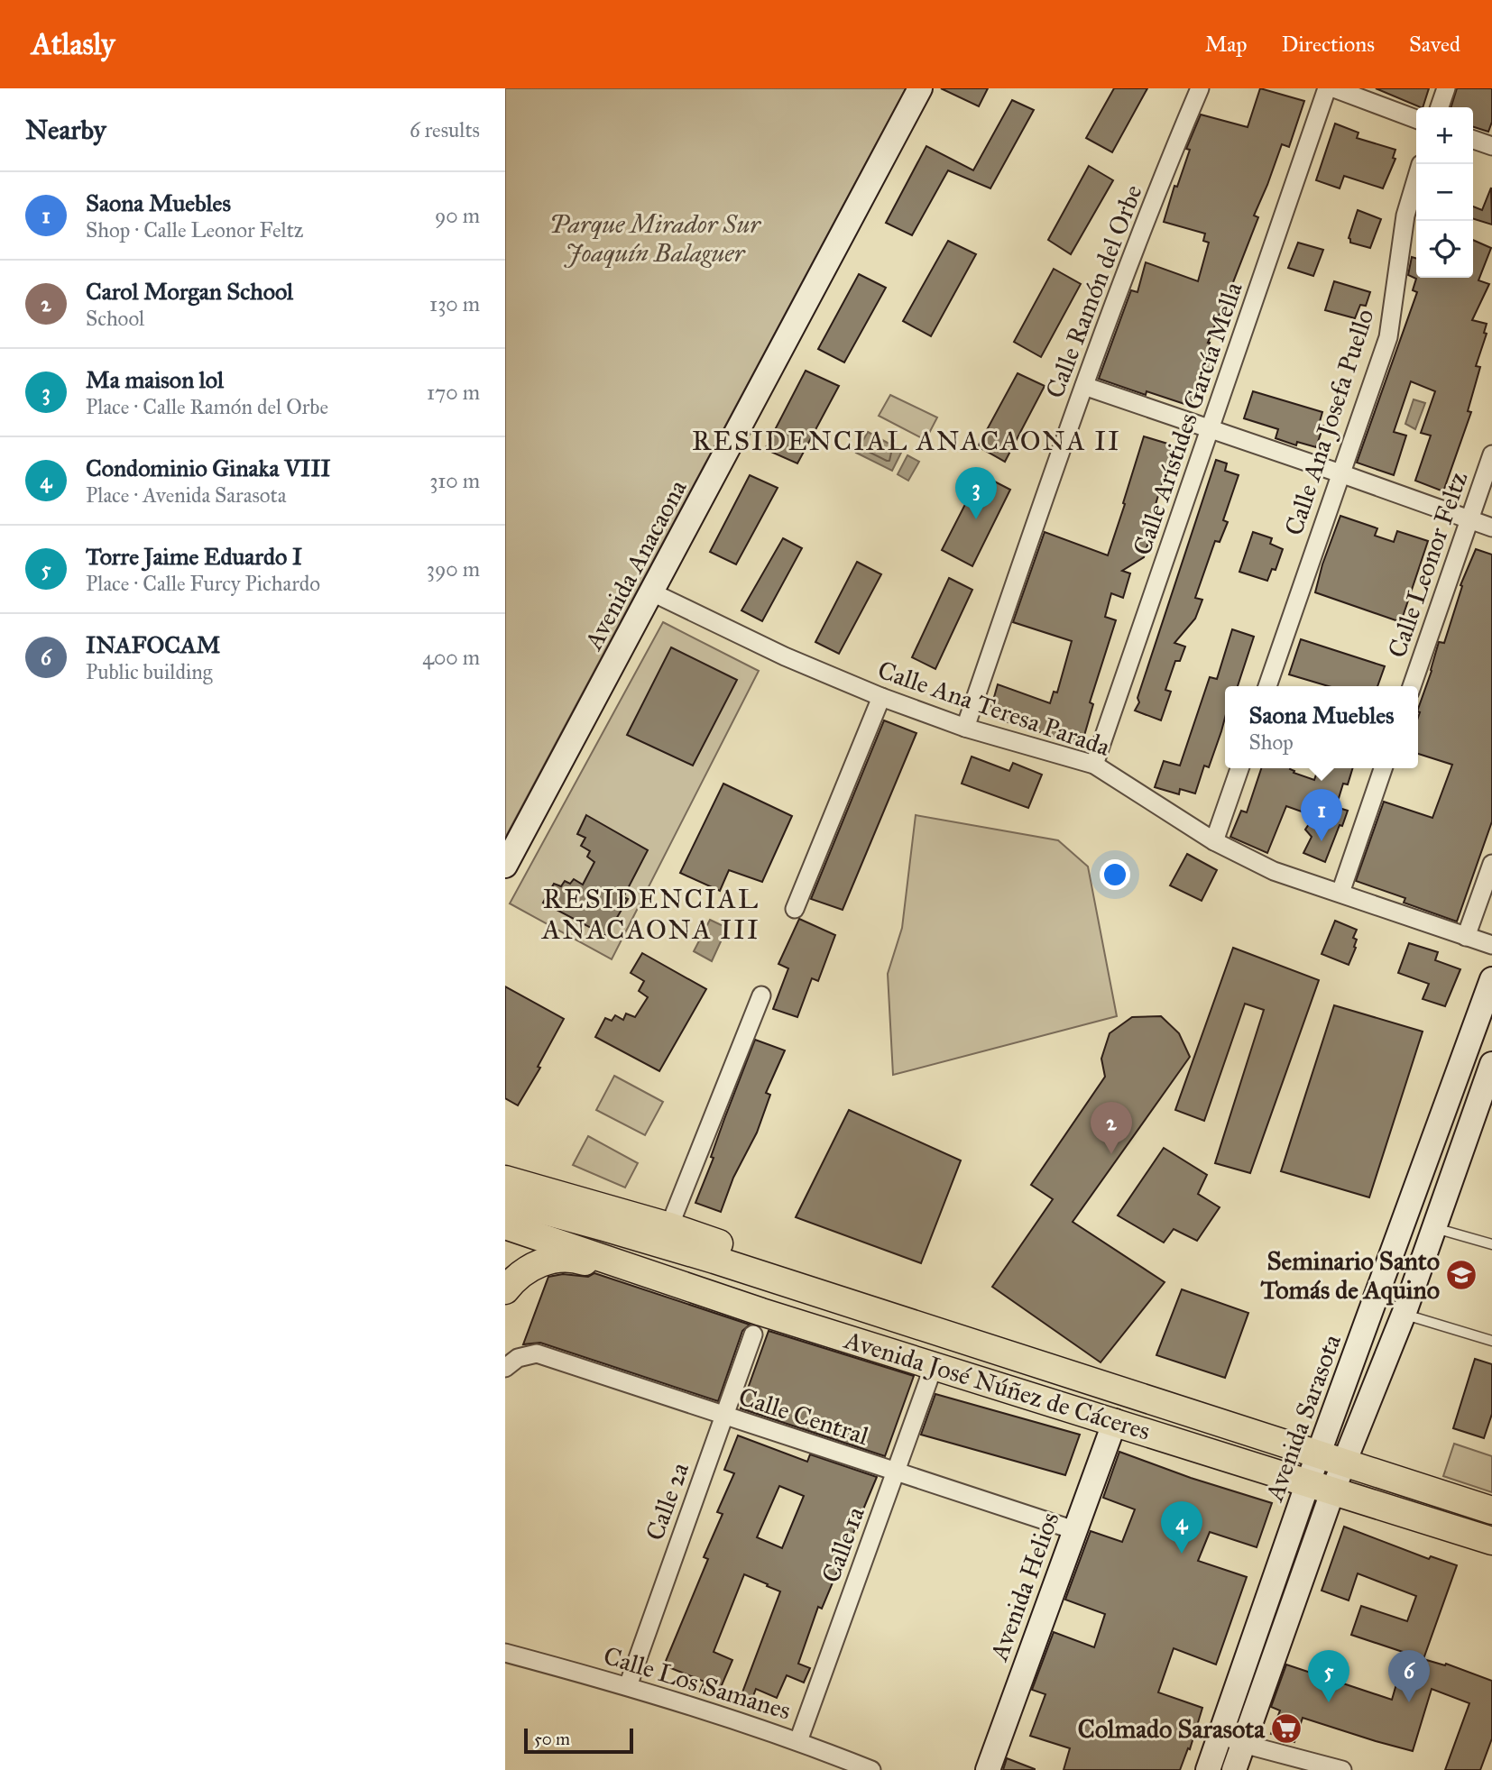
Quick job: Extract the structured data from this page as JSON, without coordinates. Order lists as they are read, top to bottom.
{
  "streets": {
    "main road": [
      "Avenida Anacaona",
      "Avenida José Núñez de Cáceres",
      "Avenida Sarasota",
      "Avenida Helios"
    ],
    "street": [
      "Calle Ramón del Orbe",
      "Calle Arístides García Mella",
      "Calle Ana Josefa Puello",
      "Calle Leonor Feltz",
      "Calle Ana Teresa Parada",
      "Calle Central",
      "Calle 2a",
      "Calle 1a",
      "Calle Los Samanes"
    ]
  },
  "crossings": [
    ["Calle Ramón del Orbe", "Calle Ana Teresa Parada"],
    ["Calle Arístides García Mella", "Calle Ana Teresa Parada"],
    ["Avenida Anacaona", "Calle Ana Teresa Parada"],
    ["Avenida José Núñez de Cáceres", "Avenida Sarasota"],
    ["Avenida José Núñez de Cáceres", "Calle 1a"],
    ["Avenida José Núñez de Cáceres", "Avenida Helios"],
    ["Calle Central", "Calle 2a"],
    ["Calle Central", "Calle 1a"],
    ["Calle Central", "Avenida Helios"],
    ["Calle 2a", "Calle Los Samanes"],
    ["Calle 1a", "Calle Los Samanes"]
  ],
  "districts": ["RESIDENCIAL ANACAONA II", "RESIDENCIAL ANACAONA III"],
  "parks": ["Parque Mirador Sur Joaquín Balaguer"],
  "places": {
    "school or university": ["Seminario Santo Tomás de Aquino"],
    "supermarket": ["Colmado Sarasota"]
  },
  "scale_bar": "50 m",
  "page": {
    "header": "Atlasly",
    "nav": ["Map", "Directions", "Saved"],
    "heading": ["Nearby", "6 results"],
    "map_buttons": ["+", "−"],
    "list": [
      {
        "mark": "1",
        "name": "Saona Muebles",
        "note": "Shop · Calle Leonor Feltz",
        "value": "90 m"
      },
      {
        "mark": "2",
        "name": "Carol Morgan School",
        "note": "School",
        "value": "130 m"
      },
      {
        "mark": "3",
        "name": "Ma maison lol",
        "note": "Place · Calle Ramón del Orbe",
        "value": "170 m"
      },
      {
        "mark": "4",
        "name": "Condominio Ginaka VIII",
        "note": "Place · Avenida Sarasota",
        "value": "310 m"
      },
      {
        "mark": "5",
        "name": "Torre Jaime Eduardo I",
        "note": "Place · Calle Furcy Pichardo",
        "value": "390 m"
      },
      {
        "mark": "6",
        "name": "INAFOCAM",
        "note": "Public building",
        "value": "400 m"
      }
    ],
    "pins": [
      "3",
      "1",
      "2",
      "4",
      "5",
      "6"
    ],
    "popup": ["Saona Muebles", "Shop"],
    "scale": "50 m"
  }
}
